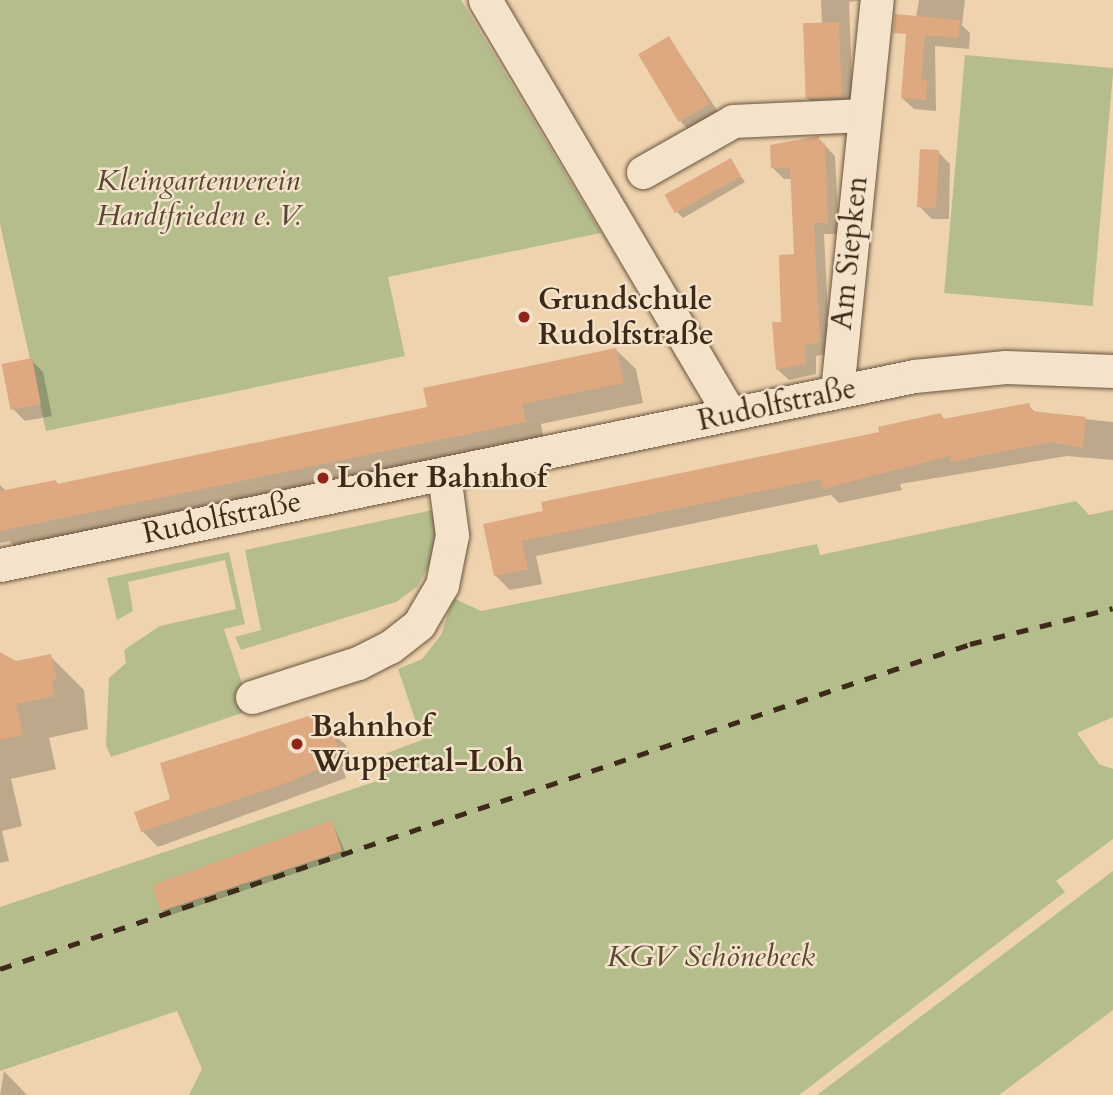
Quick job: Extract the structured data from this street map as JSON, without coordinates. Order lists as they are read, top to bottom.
{
  "streets": {
    "street": ["Am Siepken", "Rudolfstraße"]
  },
  "crossings": [
    ["Am Siepken", "Rudolfstraße"]
  ],
  "parks": ["Kleingartenverein Hardtfrieden e. V.", "KGV Schönebeck"],
  "places": ["Grundschule Rudolfstraße", "Loher Bahnhof", "Bahnhof Wuppertal-Loh"]
}
